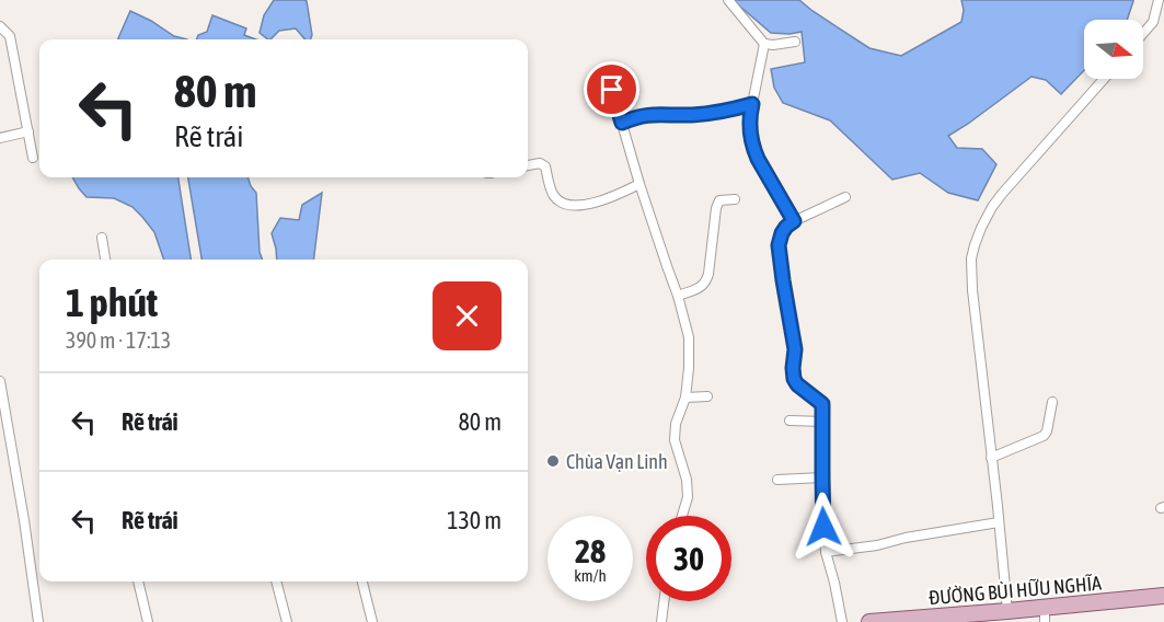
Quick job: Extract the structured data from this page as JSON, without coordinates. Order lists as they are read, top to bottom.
{
  "streets": {
    "main road": ["ĐƯỜNG BÙI HỮU NGHĨA"]
  },
  "places": ["Chùa Vạn Linh"],
  "north": "right",
  "page": {
    "turn": ["80 m", "Rẽ trái"],
    "heading": ["1 phút", "390 m · 17:13"],
    "list": [
      {
        "name": "Rẽ trái",
        "value": "80 m"
      },
      {
        "name": "Rẽ trái",
        "value": "130 m"
      }
    ],
    "speed": "28 km/h",
    "limit": "30"
  }
}
